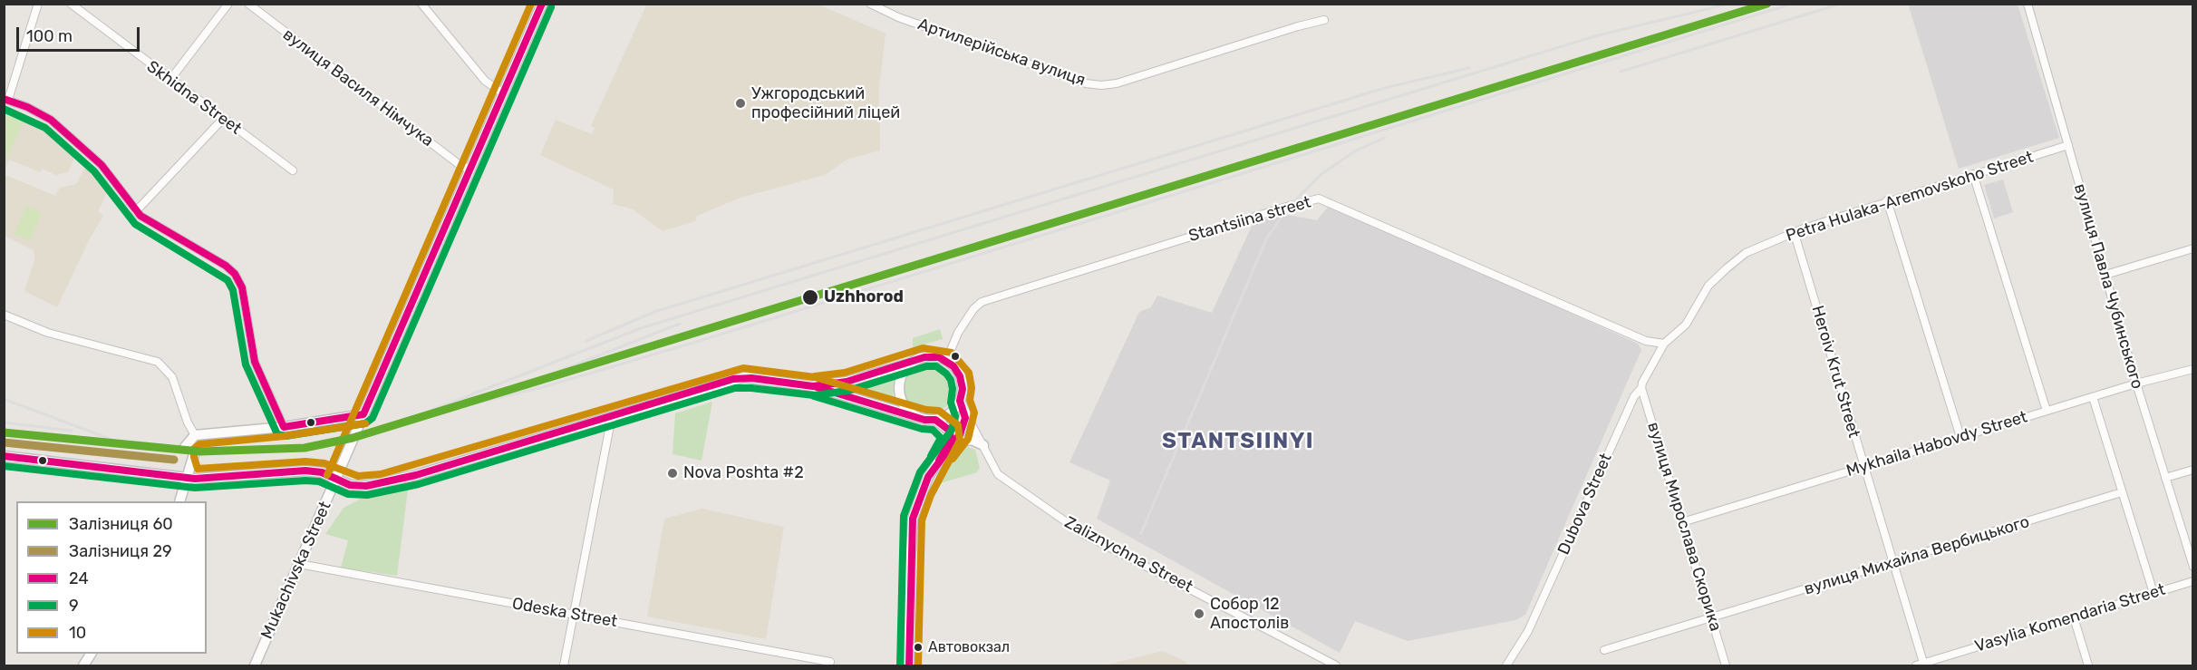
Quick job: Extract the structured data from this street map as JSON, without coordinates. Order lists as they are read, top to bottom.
{
  "streets": {
    "main road": ["Zaliznychna Street", "Mukachivska Street"],
    "street": [
      "Артилерійська вулиця",
      "вулиця Василя Німчука",
      "Skhidna Street",
      "Petra Hulaka-Aremovskoho Street",
      "Stantsiina street",
      "вулиця Павла Чубинського",
      "Heroiv Krut Street",
      "Mykhaila Habovdy Street",
      "Dubova Street",
      "вулиця Мирослава Скорика",
      "вулиця Михайла Вербицького",
      "Odeska Street",
      "Vasylia Komendaria Street"
    ]
  },
  "crossings": [
    ["вулиця Василя Німчука", "Mukachivska Street"],
    ["Petra Hulaka-Aremovskoho Street", "Stantsiina street"],
    ["Petra Hulaka-Aremovskoho Street", "вулиця Павла Чубинського"],
    ["Petra Hulaka-Aremovskoho Street", "Heroiv Krut Street"],
    ["Petra Hulaka-Aremovskoho Street", "Dubova Street"],
    ["Stantsiina street", "Dubova Street"],
    ["Stantsiina street", "Zaliznychna Street"],
    ["вулиця Павла Чубинського", "Mykhaila Habovdy Street"],
    ["Heroiv Krut Street", "Mykhaila Habovdy Street"],
    ["Heroiv Krut Street", "вулиця Михайла Вербицького"],
    ["Heroiv Krut Street", "Vasylia Komendaria Street"],
    ["Mykhaila Habovdy Street", "вулиця Мирослава Скорика"],
    ["Dubova Street", "вулиця Мирослава Скорика"],
    ["вулиця Мирослава Скорика", "вулиця Михайла Вербицького"],
    ["Mukachivska Street", "Odeska Street"]
  ],
  "districts": ["STANTSIINYI"],
  "places": [
    "Ужгородський професійний ліцей",
    "Uzhhorod",
    "Nova Poshta #2",
    "Собор 12 Апостолів",
    "Автовокзал"
  ],
  "lines": [
    "rail line 60",
    "transit line 24",
    "transit line 10",
    "transit line 9",
    "rail line 29"
  ],
  "legend": [
    "Залізниця 60",
    "Залізниця 29",
    "24",
    "9",
    "10"
  ],
  "scale_bar": "100 m"
}
